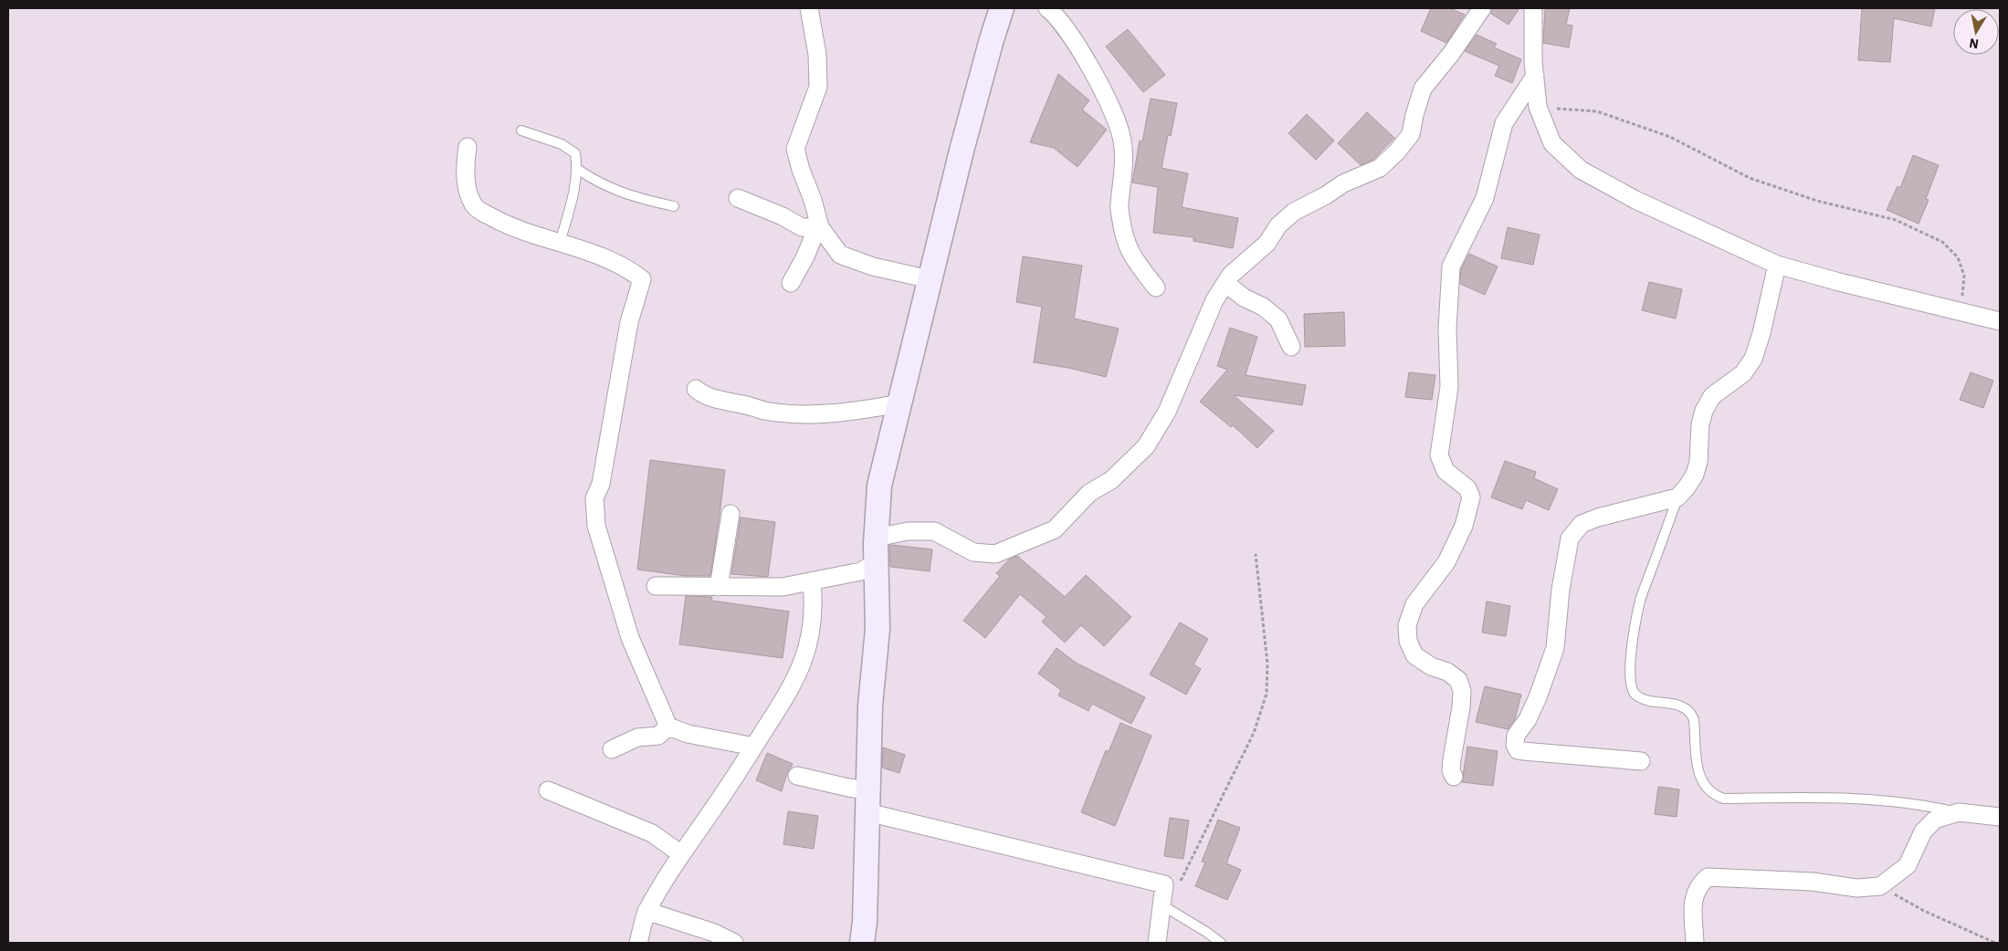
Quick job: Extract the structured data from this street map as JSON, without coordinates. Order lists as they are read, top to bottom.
{
  "north": "bottom"
}
